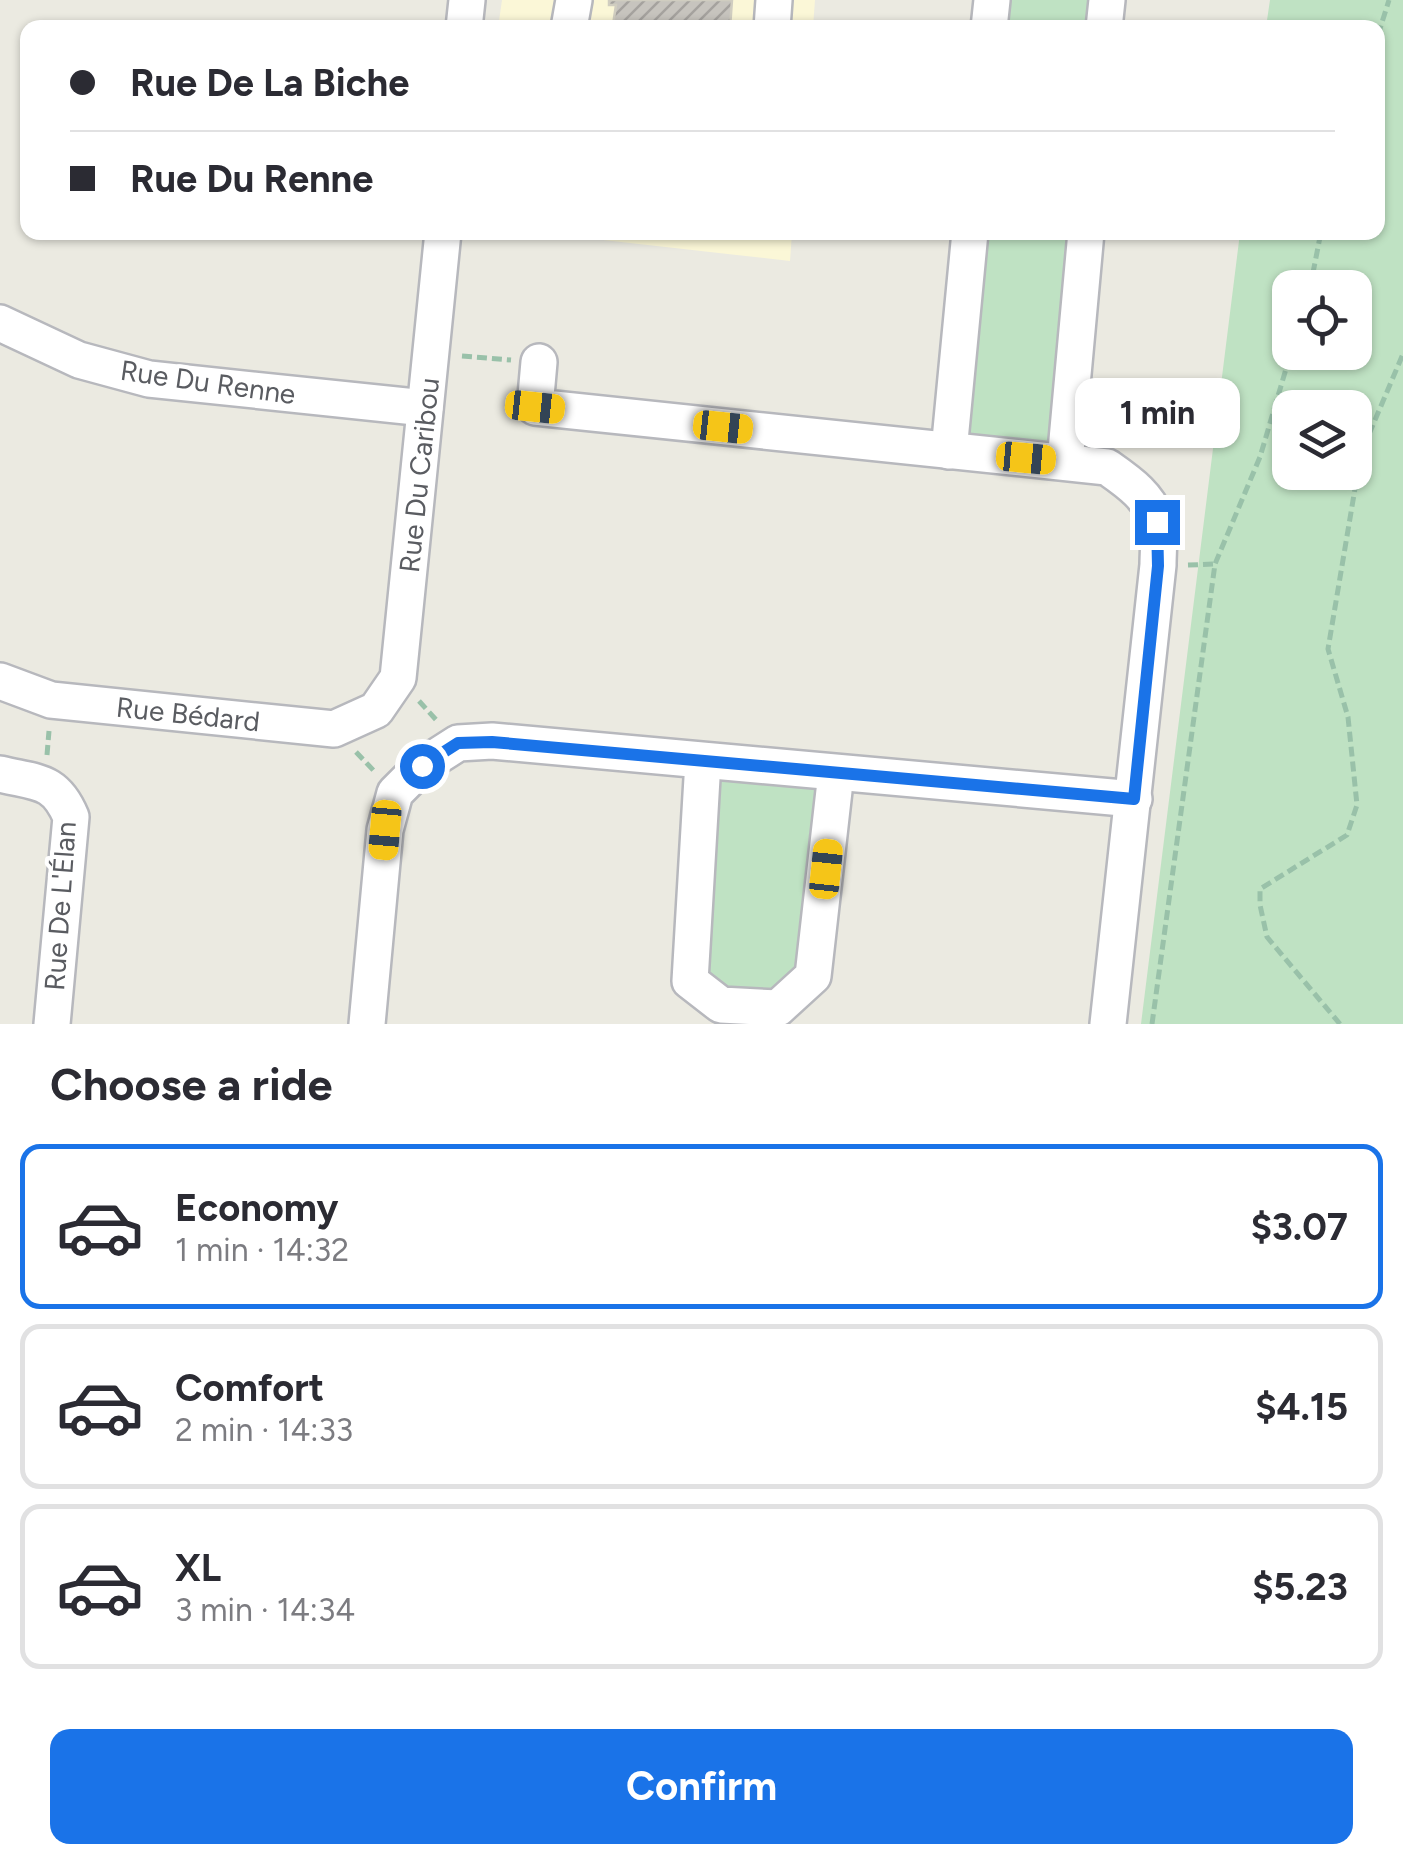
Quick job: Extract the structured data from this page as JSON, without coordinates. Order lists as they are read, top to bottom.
{
  "streets": {
    "street": [
      "Rue Du Renne",
      "Rue Du Caribou",
      "Rue Bédard",
      "Rue De L'Élan"
    ]
  },
  "crossings": [
    ["Rue Du Renne", "Rue Du Caribou"],
    ["Rue Du Caribou", "Rue Bédard"]
  ],
  "page": {
    "banner": ["Rue De La Biche", "Rue Du Renne"],
    "bubble": "1 min",
    "heading": "Choose a ride",
    "list": [
      {
        "name": "Economy",
        "note": "1 min · 14:32",
        "value": "$3.07"
      },
      {
        "name": "Comfort",
        "note": "2 min · 14:33",
        "value": "$4.15"
      },
      {
        "name": "XL",
        "note": "3 min · 14:34",
        "value": "$5.23"
      }
    ],
    "buttons": "Confirm"
  }
}
